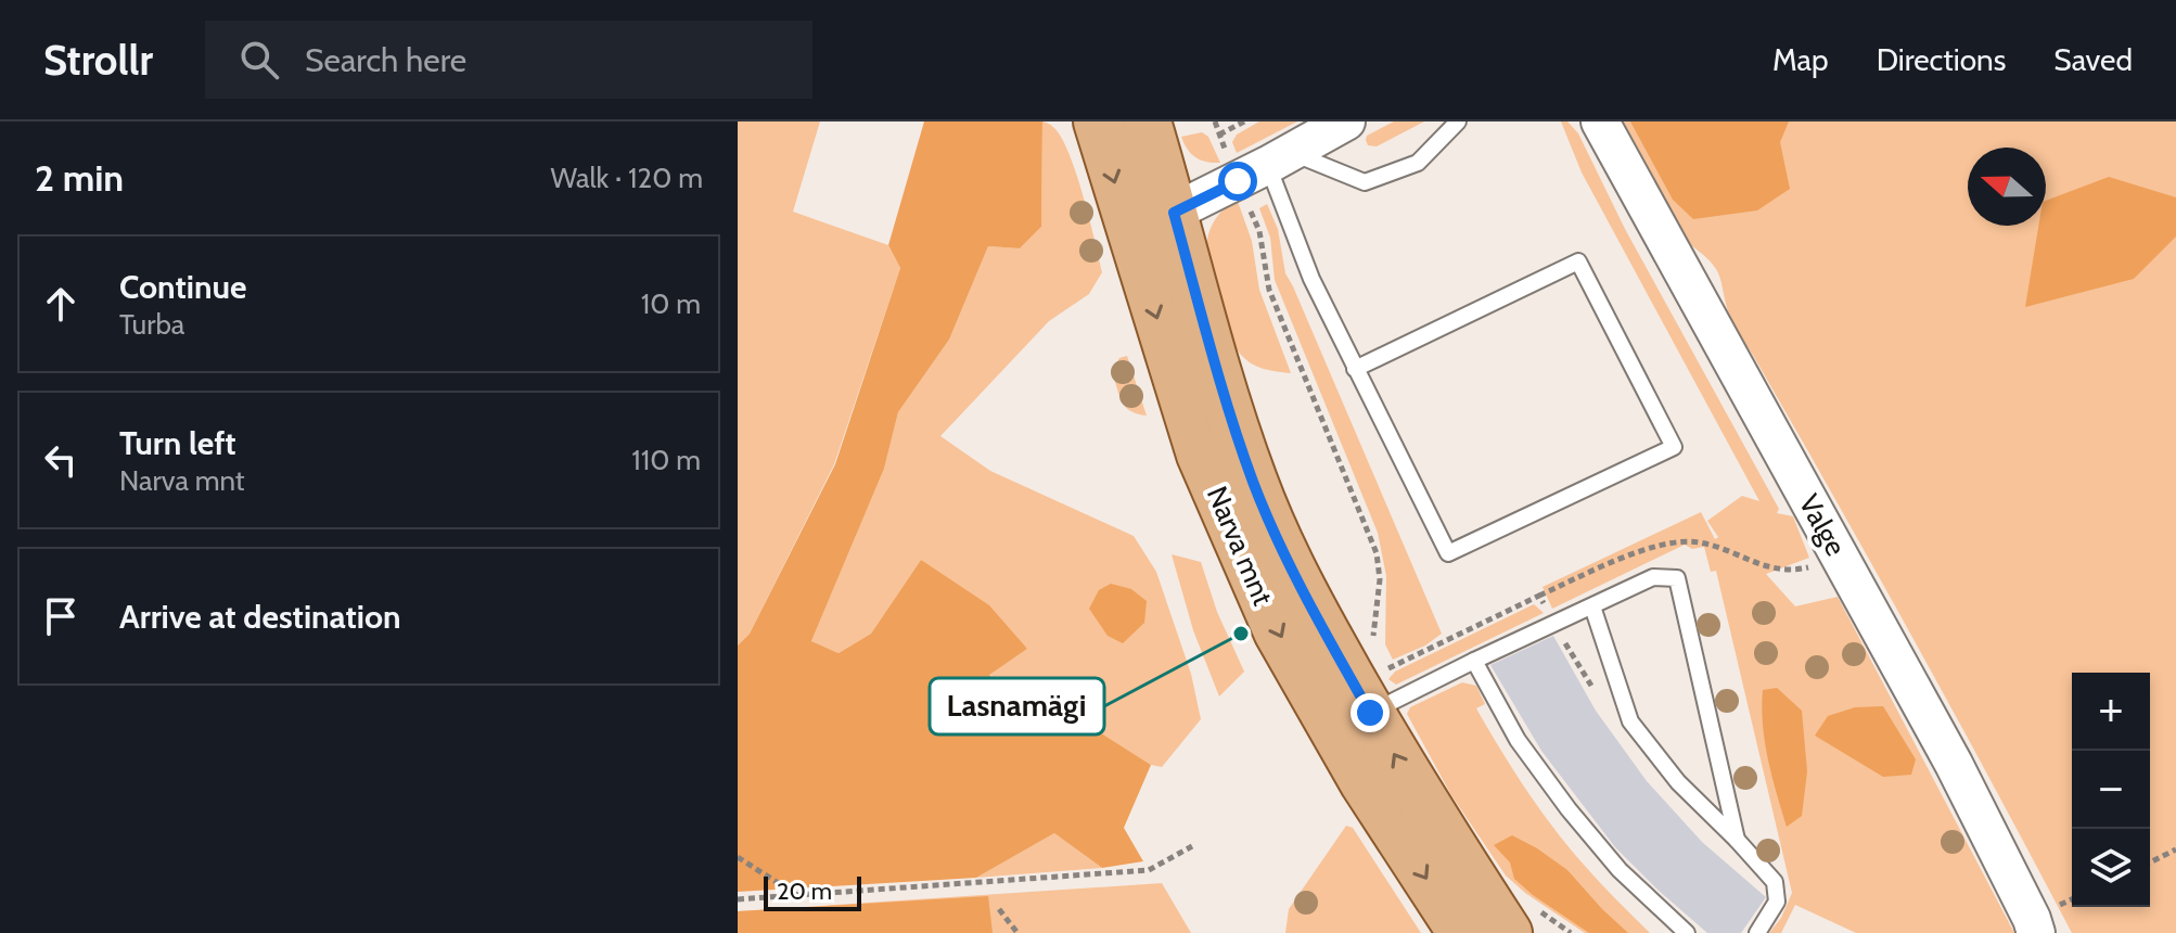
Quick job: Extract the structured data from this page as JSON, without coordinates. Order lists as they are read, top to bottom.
{
  "streets": {
    "main road": ["Narva mnt"],
    "street": ["Valge"]
  },
  "places": ["Lasnamägi"],
  "scale_bar": "20 m",
  "north": "left",
  "page": {
    "header": "Strollr",
    "search": "Search here",
    "nav": ["Map", "Directions", "Saved"],
    "heading": ["2 min", "Walk · 120 m"],
    "list": [
      ["Continue", "Turba", "10 m"],
      ["Turn left", "Narva mnt", "110 m"],
      "Arrive at destination"
    ],
    "map_buttons": ["+", "−"],
    "scale": "20 m"
  }
}
